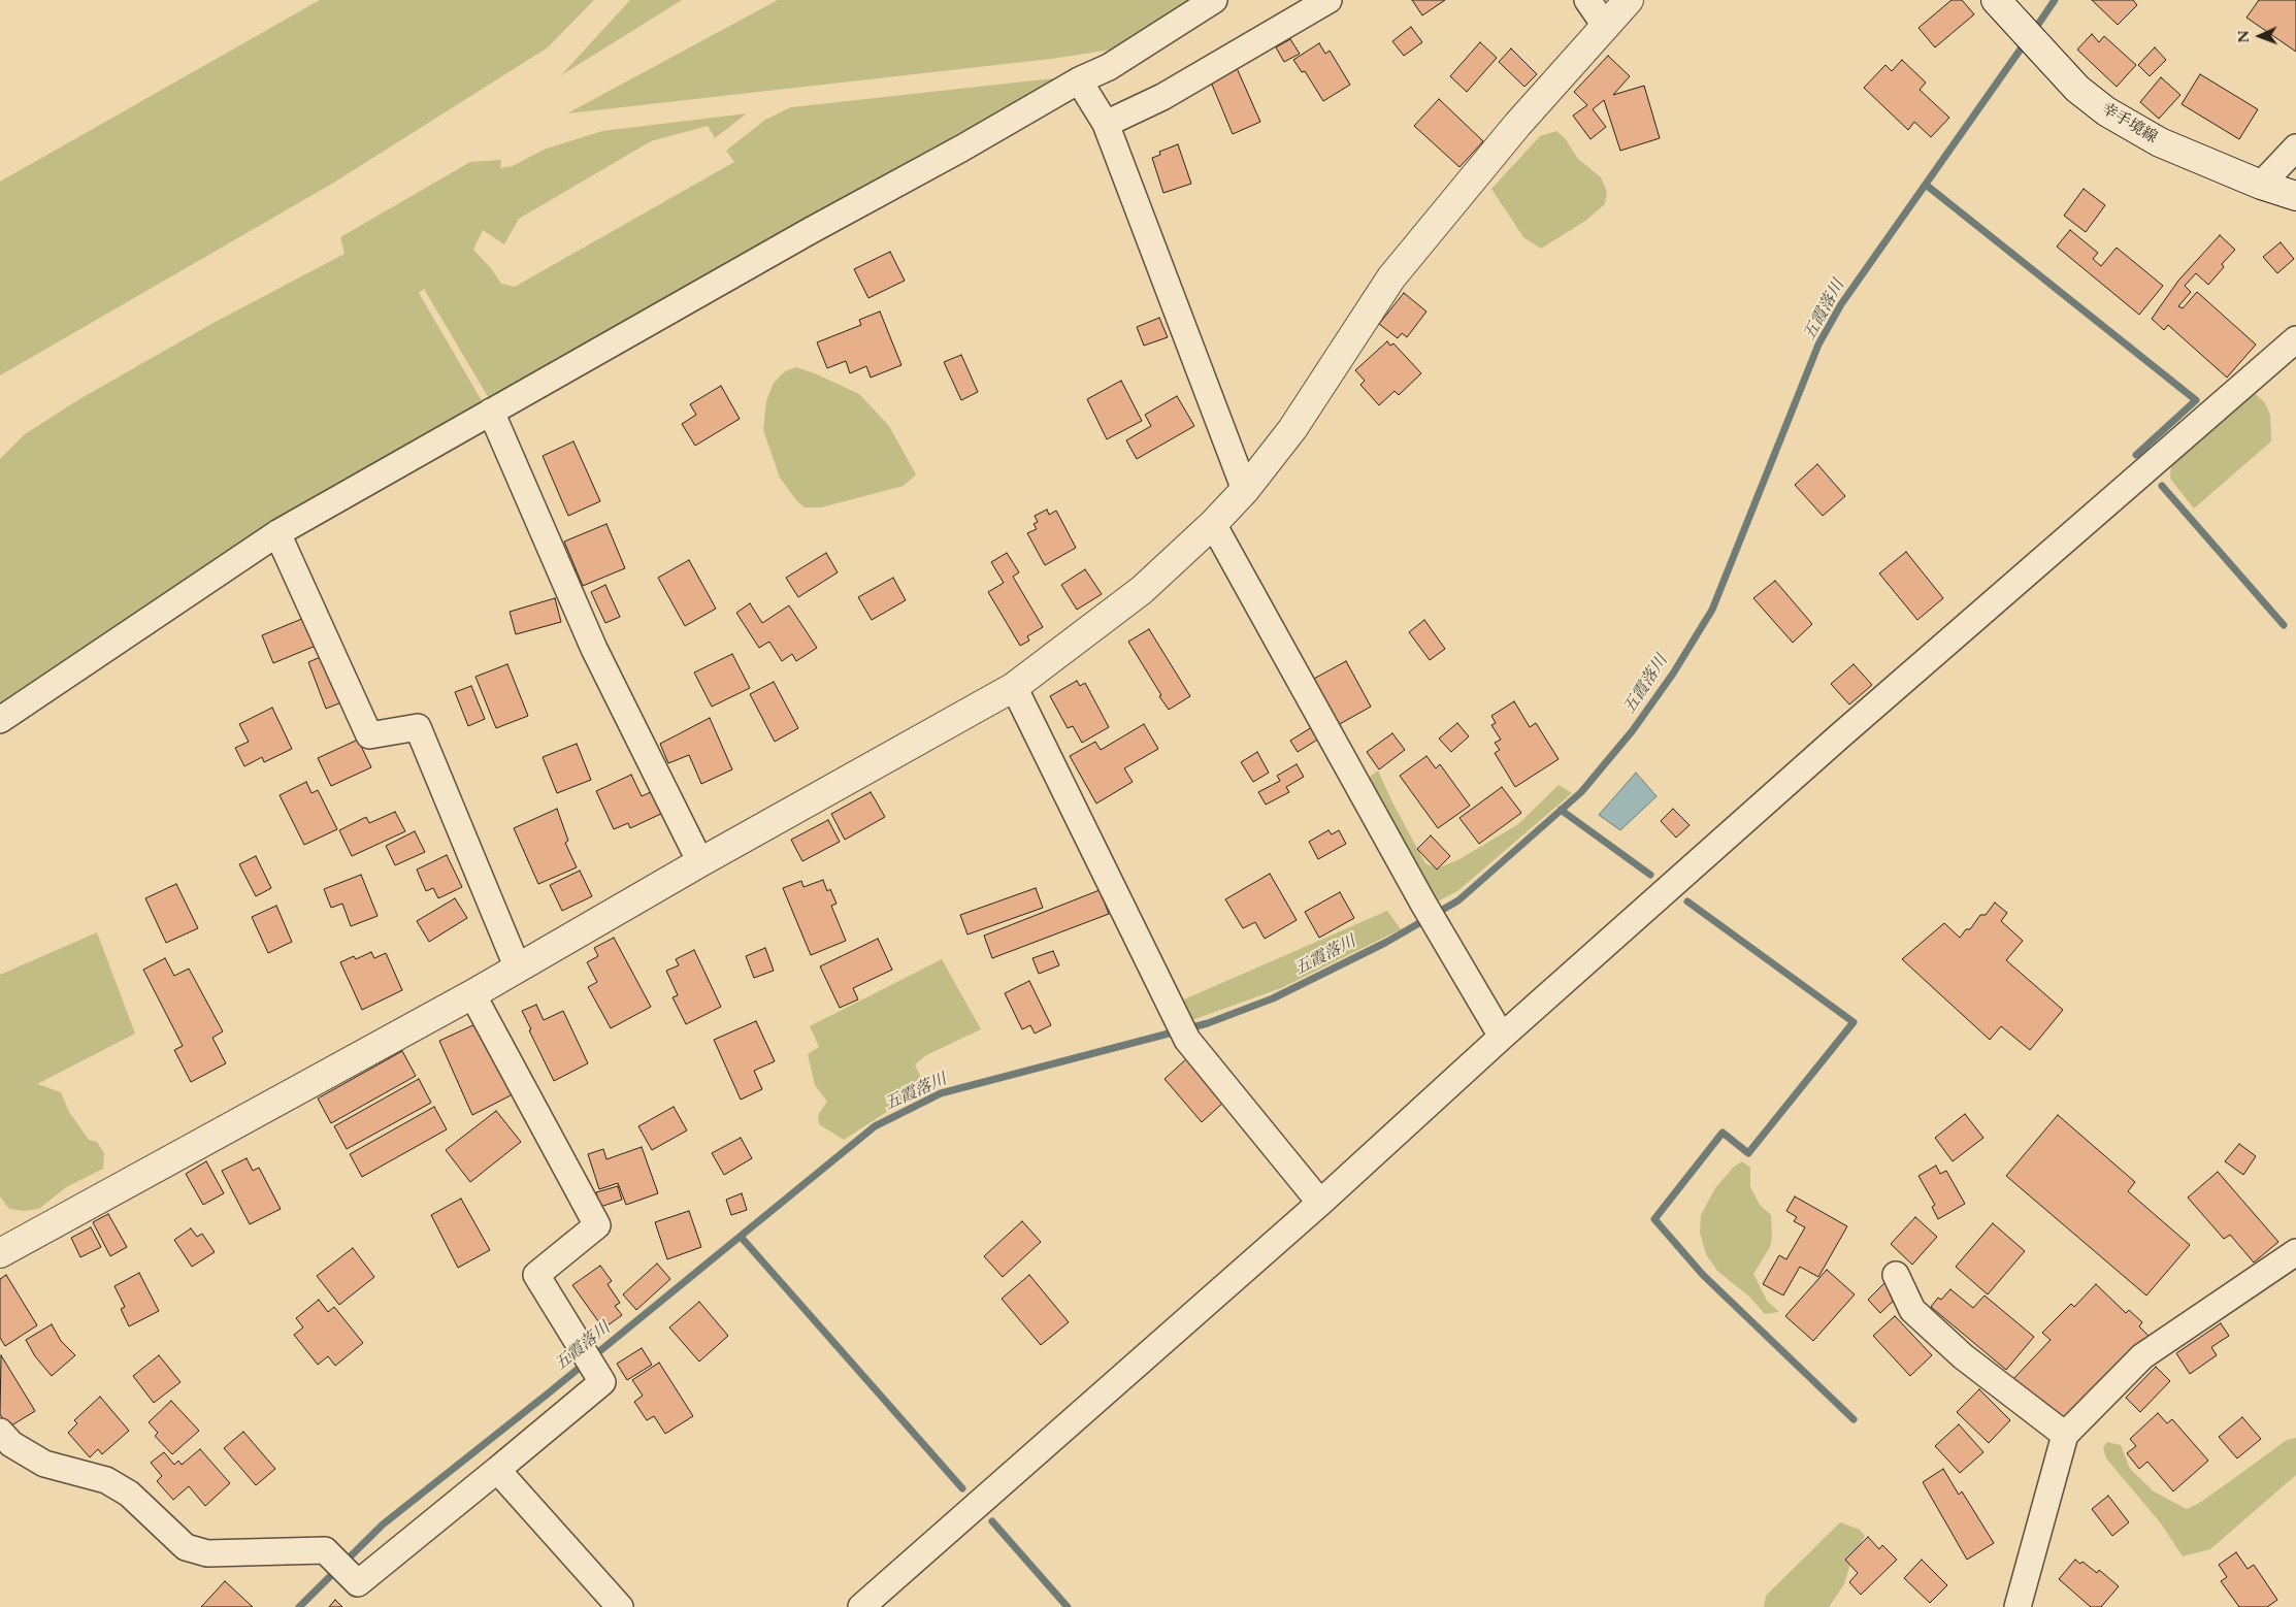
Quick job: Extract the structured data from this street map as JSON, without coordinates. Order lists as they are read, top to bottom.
{
  "streets": {
    "street": ["幸手境線"]
  },
  "water": ["五霞落川"],
  "north": "left"
}
